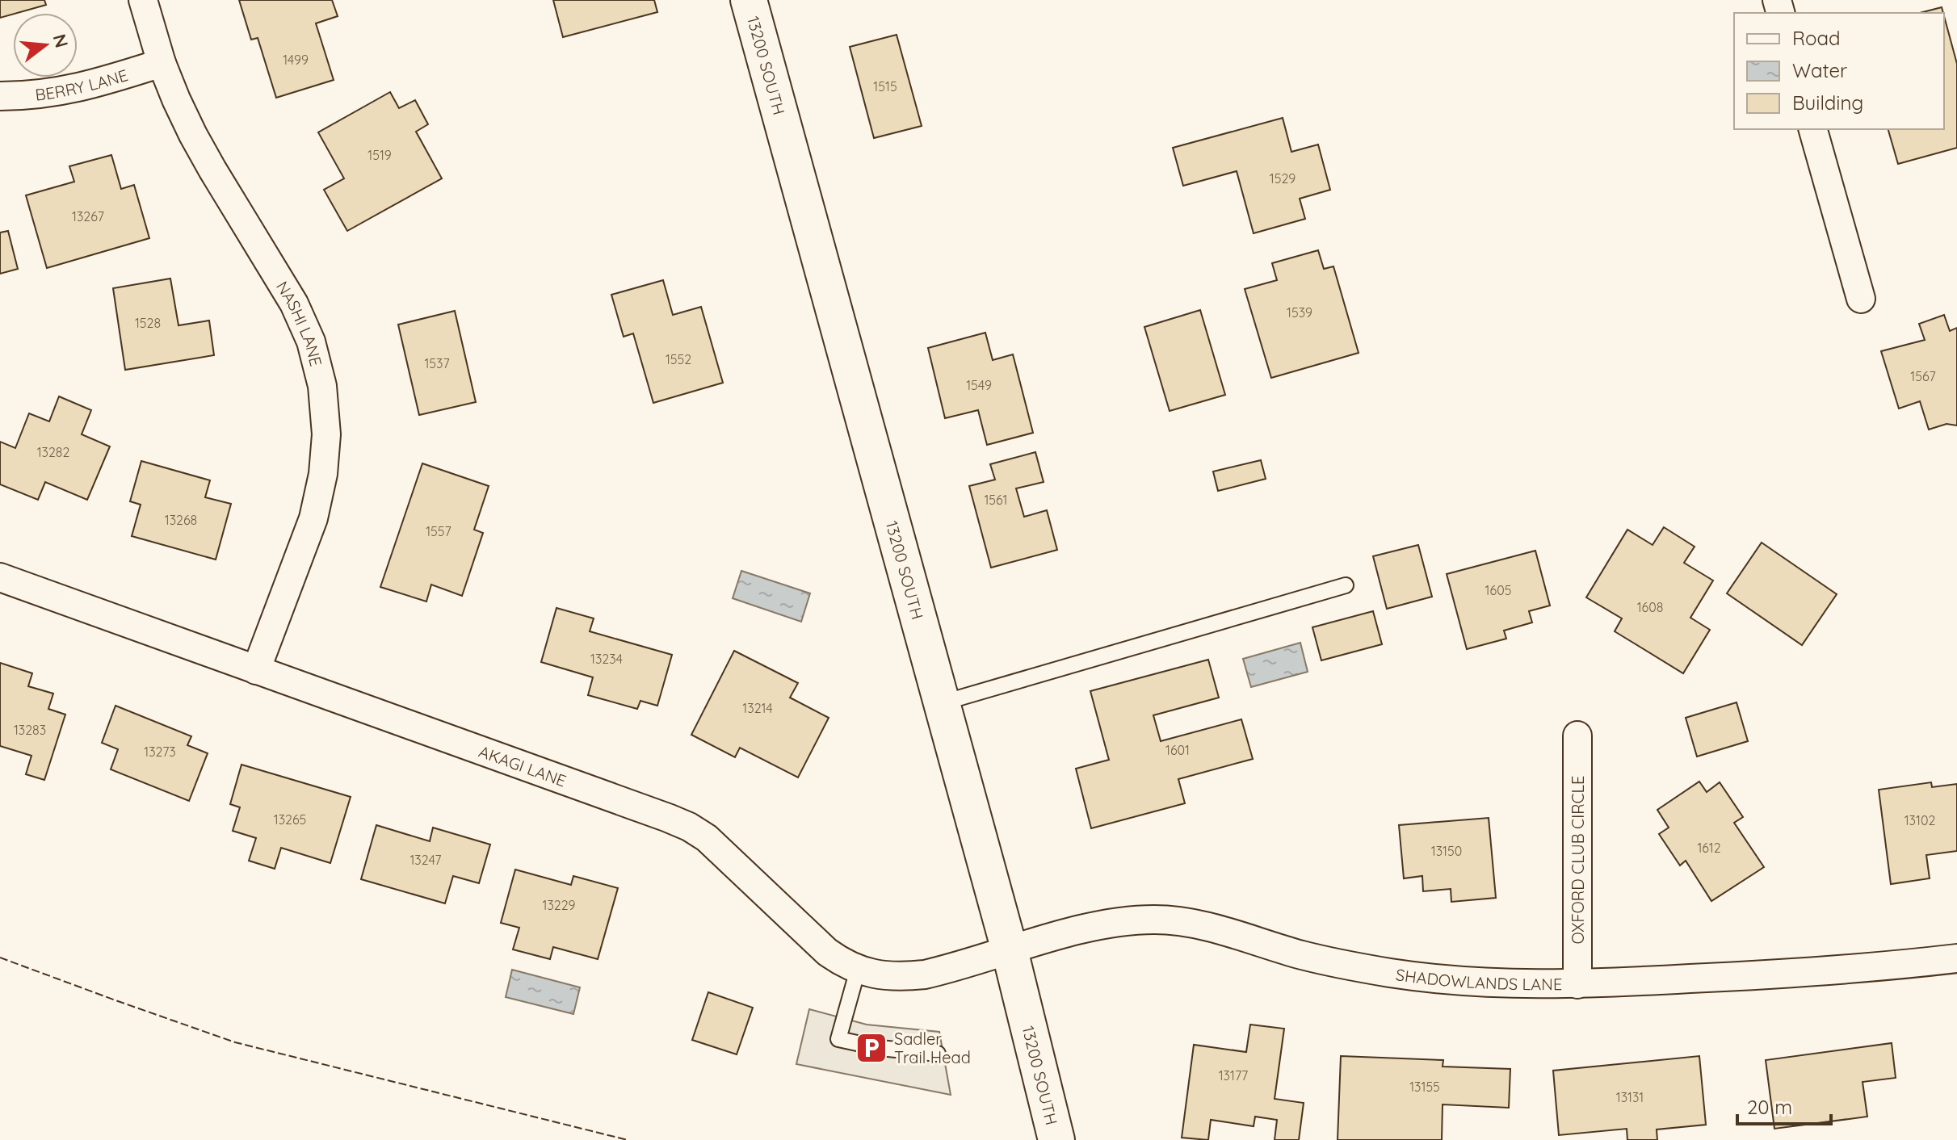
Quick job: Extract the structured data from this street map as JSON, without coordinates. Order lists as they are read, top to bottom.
{
  "streets": {
    "street": [
      "13200 SOUTH",
      "BERRY LANE",
      "NASHI LANE",
      "AKAGI LANE",
      "OXFORD CLUB CIRCLE",
      "SHADOWLANDS LANE"
    ]
  },
  "crossings": [
    ["13200 SOUTH", "AKAGI LANE"],
    ["13200 SOUTH", "SHADOWLANDS LANE"],
    ["BERRY LANE", "NASHI LANE"],
    ["NASHI LANE", "AKAGI LANE"],
    ["AKAGI LANE", "SHADOWLANDS LANE"],
    ["OXFORD CLUB CIRCLE", "SHADOWLANDS LANE"]
  ],
  "places": {
    "parking": ["Sadler Trail Head"]
  },
  "house_numbers": [
    "1499",
    "1515",
    "1519",
    "1529",
    "13267",
    "1539",
    "1528",
    "1552",
    "1537",
    "1567",
    "1549",
    "13282",
    "1561",
    "13268",
    "1557",
    "1605",
    "1608",
    "13234",
    "13214",
    "13283",
    "1601",
    "13273",
    "13265",
    "13102",
    "1612",
    "13150",
    "13247",
    "13229",
    "13177",
    "13155",
    "13131"
  ],
  "legend": ["Road", "Water", "Building"],
  "scale_bar": "20 m",
  "north": "right"
}
